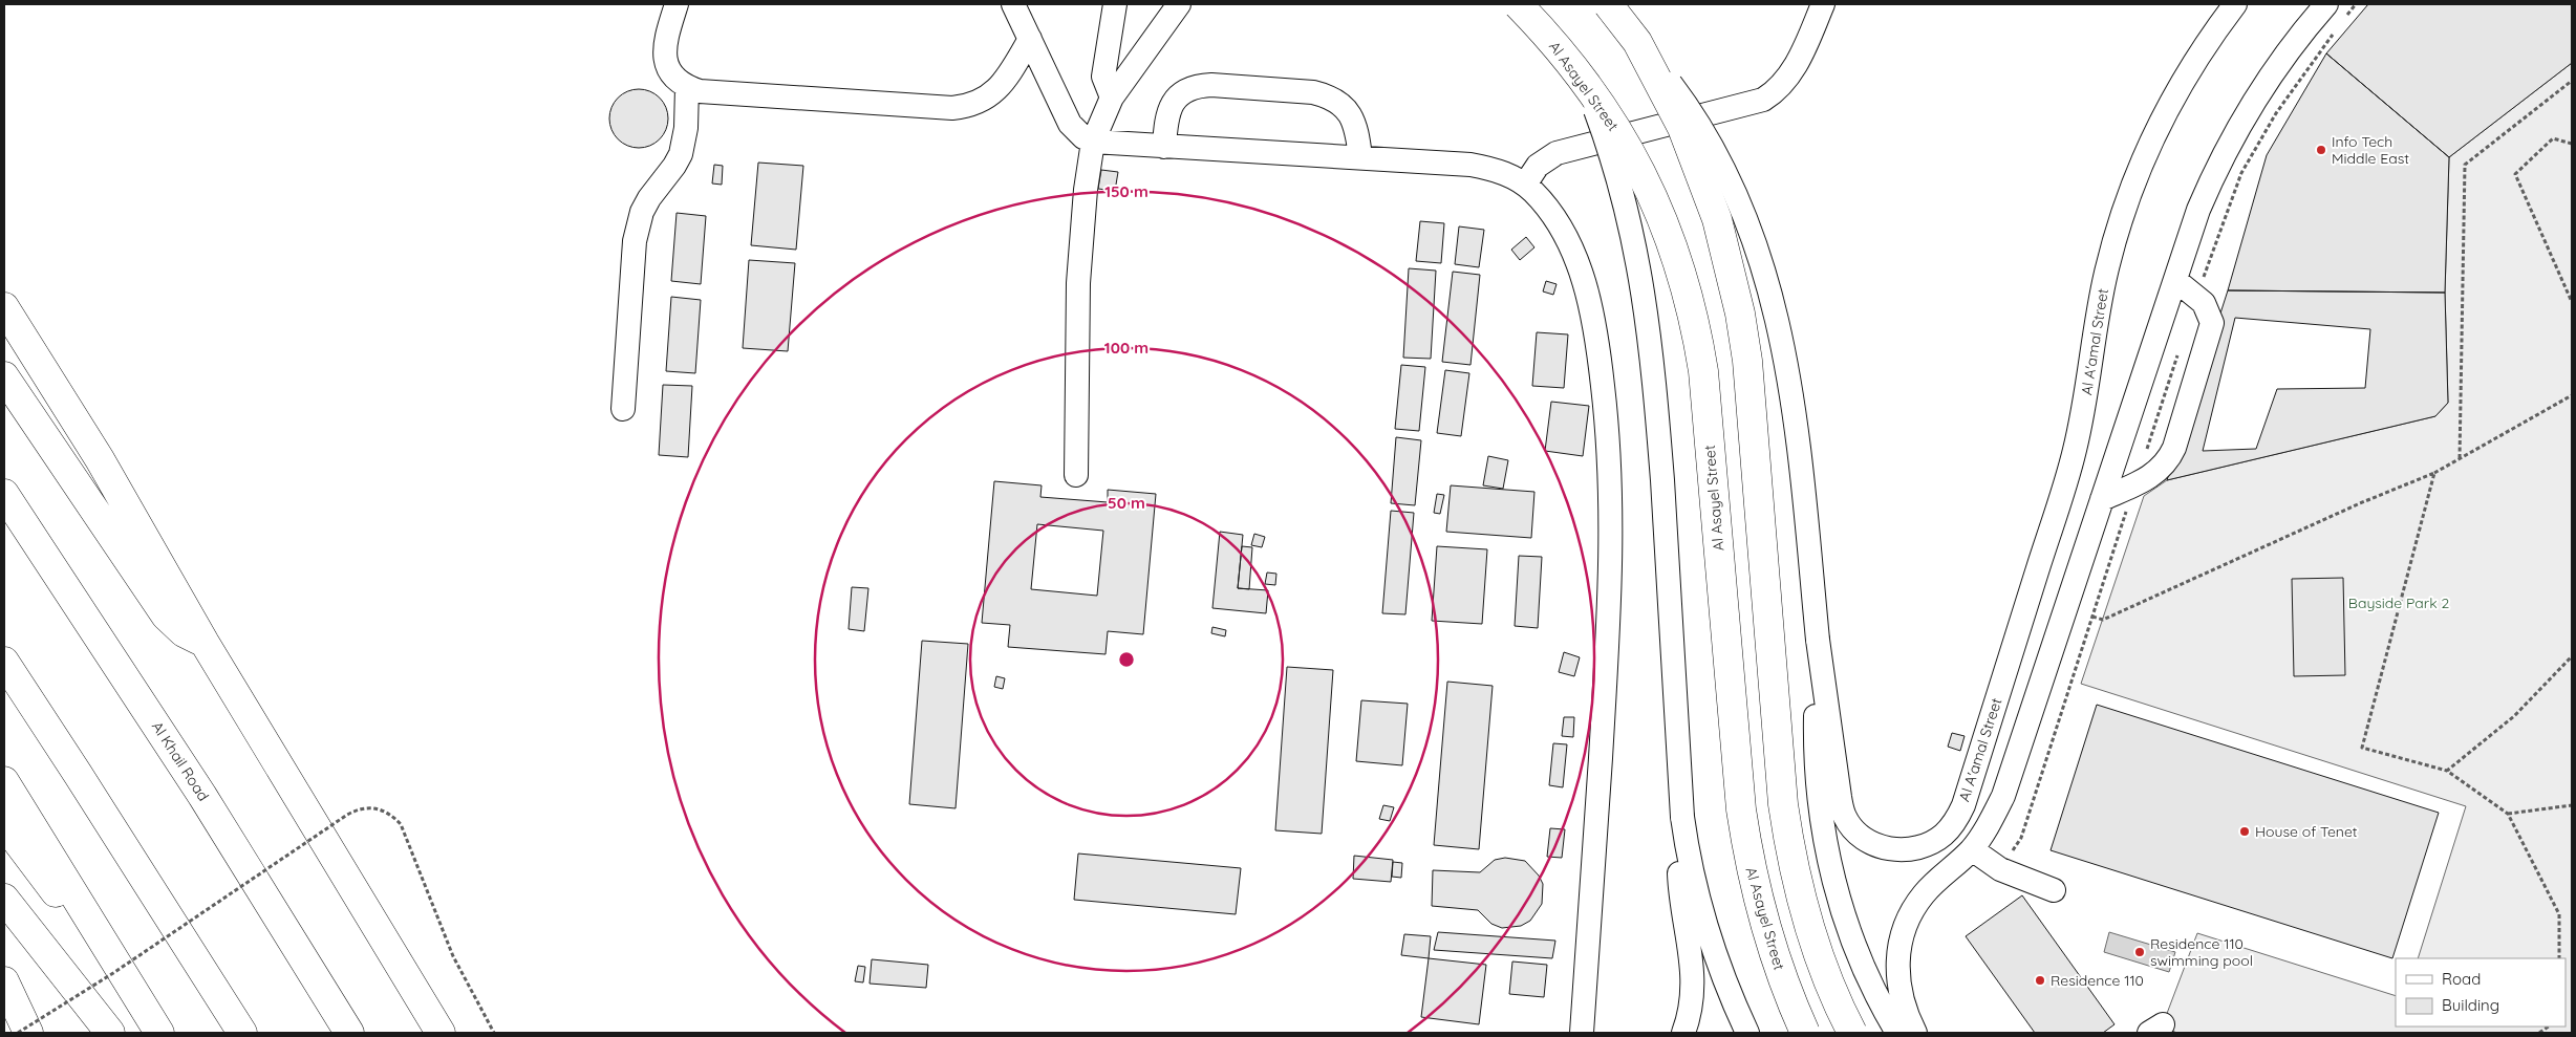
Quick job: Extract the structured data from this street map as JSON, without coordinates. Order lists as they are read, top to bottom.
{
  "streets": {
    "main road": ["Al Asayel Street", "Al Khail Road"],
    "street": ["Al A'amal Street"]
  },
  "parks": ["Bayside Park 2"],
  "places": [
    "Info Tech Middle East",
    "House of Tenet",
    "Residence 110 swimming pool",
    "Residence 110"
  ],
  "legend": ["Road", "Building"],
  "rings": ["150 m", "100 m", "50 m"]
}
